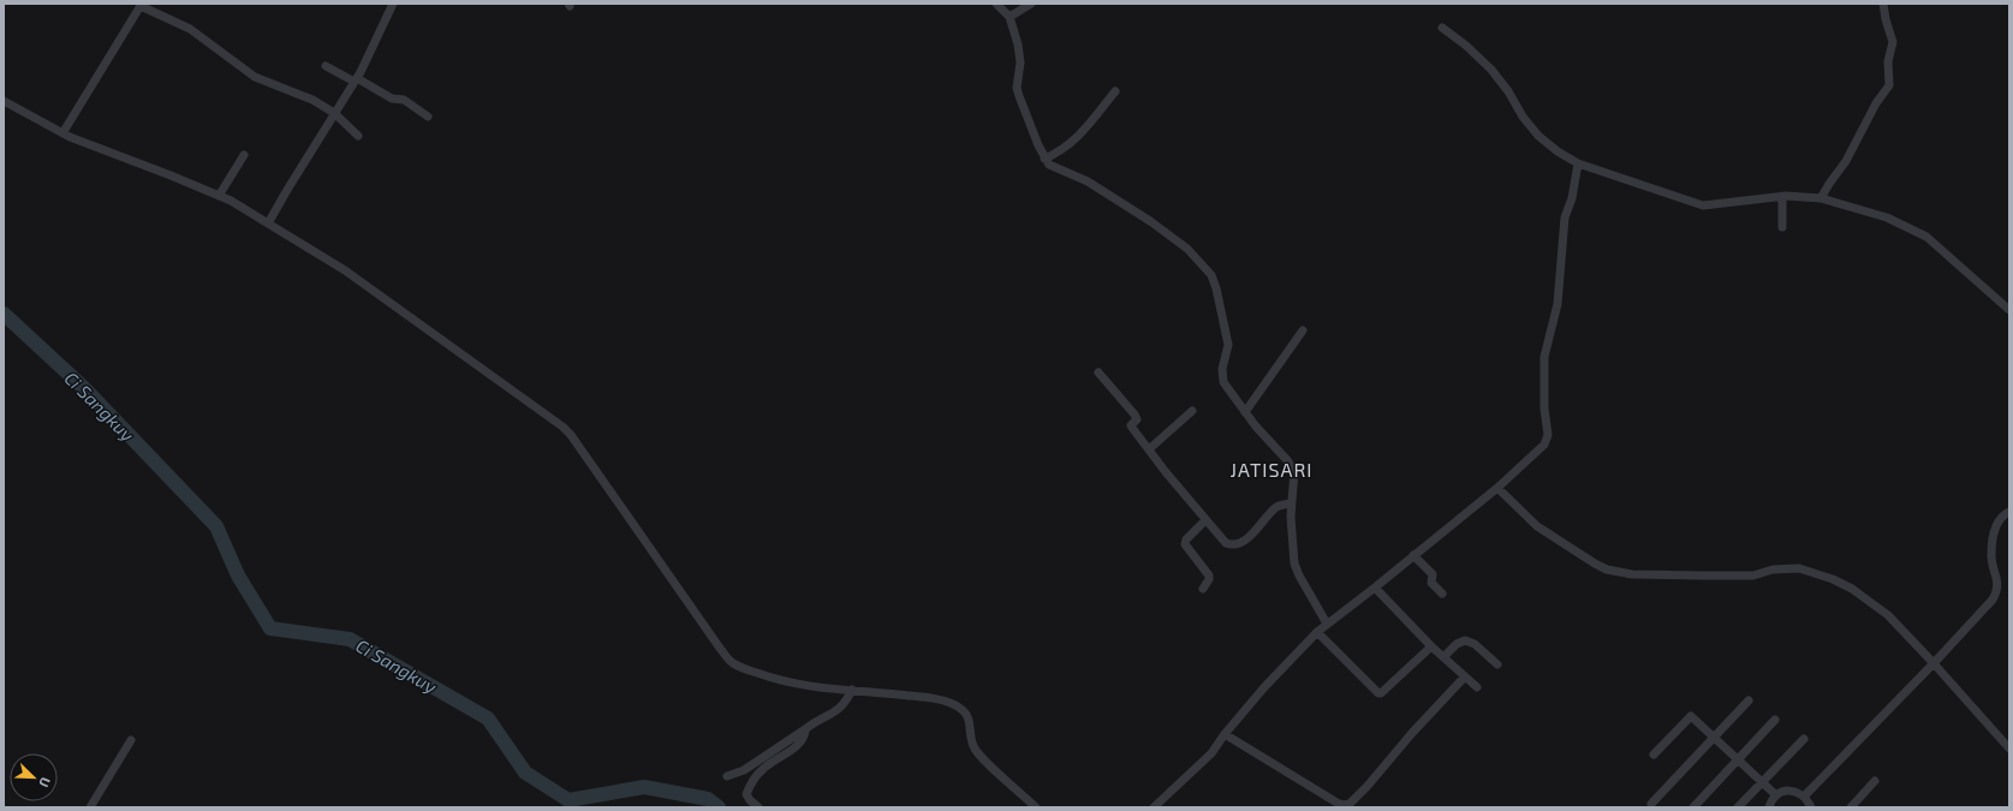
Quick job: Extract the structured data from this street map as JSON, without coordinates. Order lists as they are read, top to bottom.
{
  "districts": ["JATISARI"],
  "water": ["Ci Sangkuy"],
  "north": "bottom right"
}
